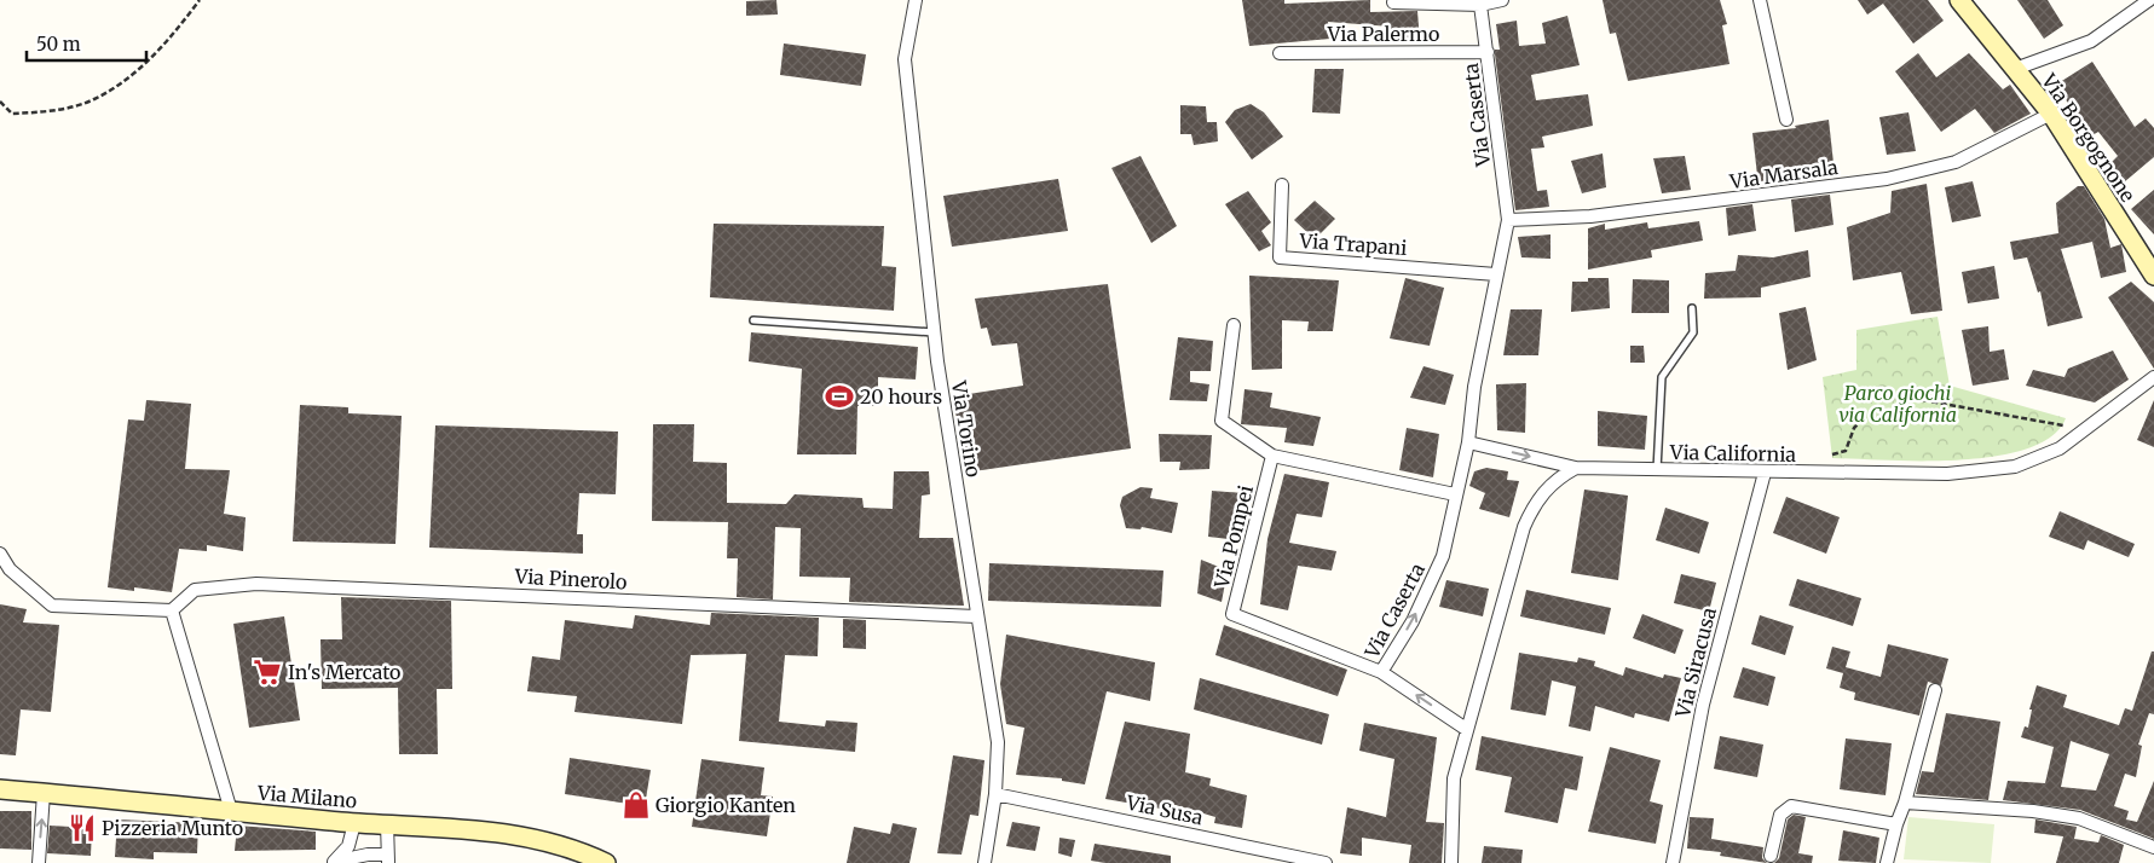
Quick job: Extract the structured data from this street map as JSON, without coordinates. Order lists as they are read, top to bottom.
{
  "streets": {
    "main road": ["Via Borgognone", "Via Milano"],
    "street": [
      "Via Palermo",
      "Via Caserta",
      "Via Marsala",
      "Via Trapani",
      "Via Torino",
      "Via California",
      "Via Pompei",
      "Via Pinerolo",
      "Via Siracusa",
      "Via Susa"
    ]
  },
  "crossings": [
    ["Via Palermo", "Via Caserta"],
    ["Via Caserta", "Via Marsala"],
    ["Via Caserta", "Via Trapani"],
    ["Via Caserta", "Via Pompei"],
    ["Via Borgognone", "Via Marsala"],
    ["Via Torino", "Via Pinerolo"],
    ["Via Torino", "Via Susa"],
    ["Via California", "Via Siracusa"]
  ],
  "parks": ["Parco giochi via California"],
  "places": {
    "sports": ["20 hours"],
    "supermarket": ["In's Mercato"],
    "shop": ["Giorgio Kanten"],
    "restaurant": ["Pizzeria Munto"]
  },
  "scale_bar": "50 m"
}
